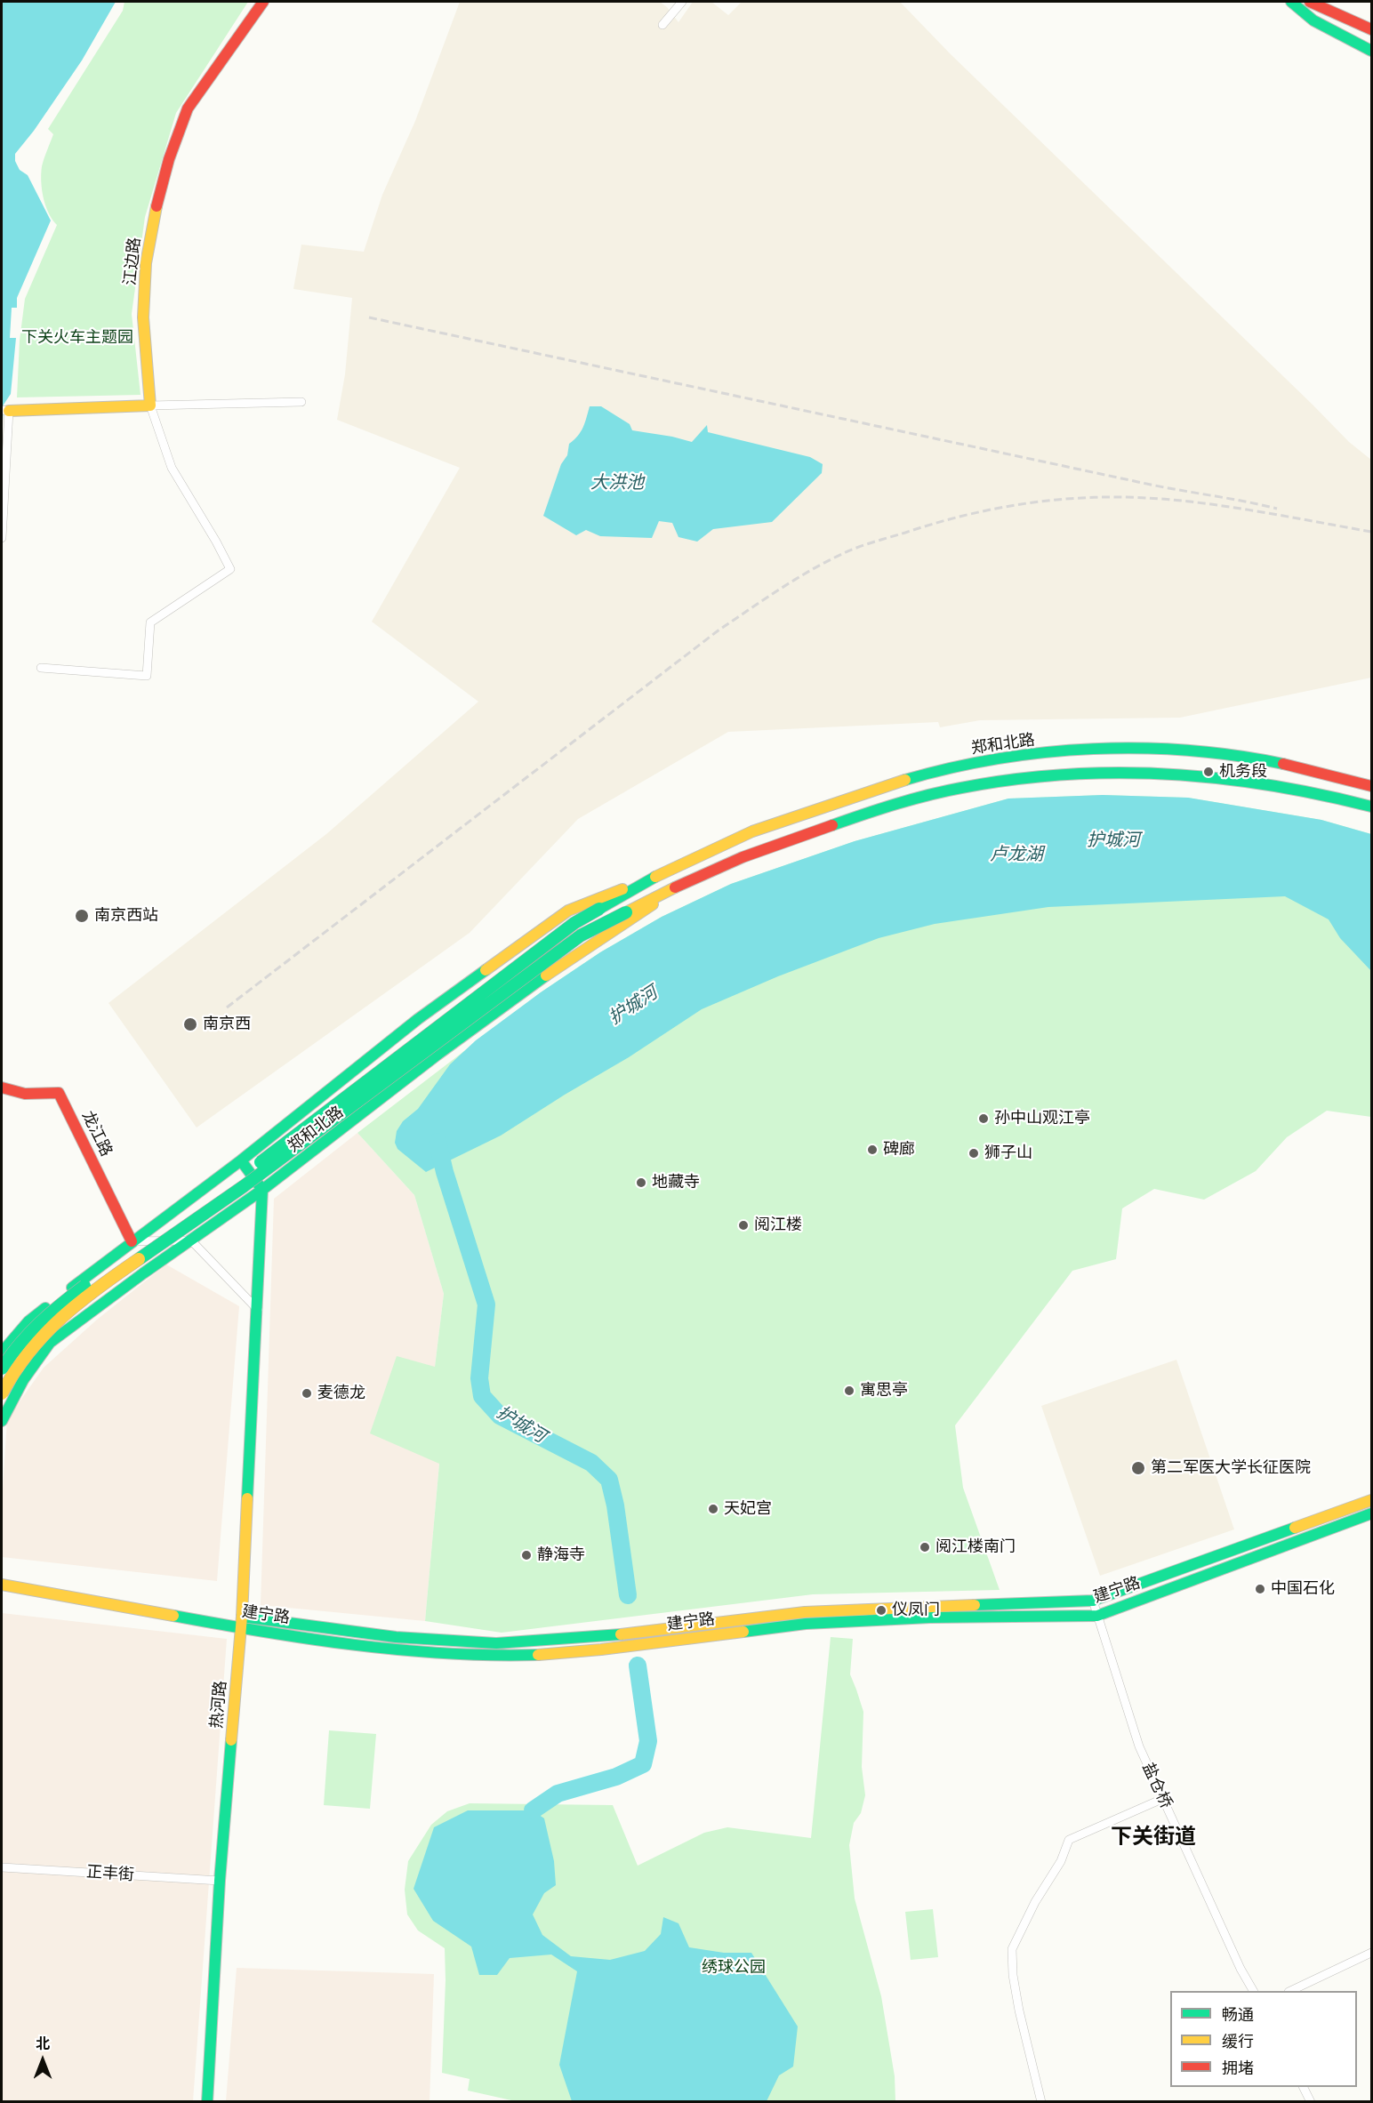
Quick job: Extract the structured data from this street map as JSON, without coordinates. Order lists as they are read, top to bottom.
{
  "streets": {
    "main road": [
      "江边路",
      "郑和北路",
      "龙江路",
      "建宁路",
      "热河路"
    ],
    "street": ["盐仓桥", "正丰街"]
  },
  "crossings": [
    ["郑和北路", "龙江路"],
    ["郑和北路", "热河路"],
    ["建宁路", "热河路"],
    ["建宁路", "盐仓桥"],
    ["热河路", "正丰街"]
  ],
  "districts": ["下关街道"],
  "water": ["大洪池", "护城河", "卢龙湖"],
  "parks": ["下关火车主题园", "绣球公园"],
  "places": [
    "机务段",
    "南京西站",
    "南京西",
    "孙中山观江亭",
    "碑廊",
    "狮子山",
    "地藏寺",
    "阅江楼",
    "寓思亭",
    "麦德龙",
    "第二军医大学长征医院",
    "天妃宫",
    "阅江楼南门",
    "静海寺",
    "中国石化",
    "仪凤门"
  ],
  "legend": ["畅通", "缓行", "拥堵"],
  "north": "top"
}
